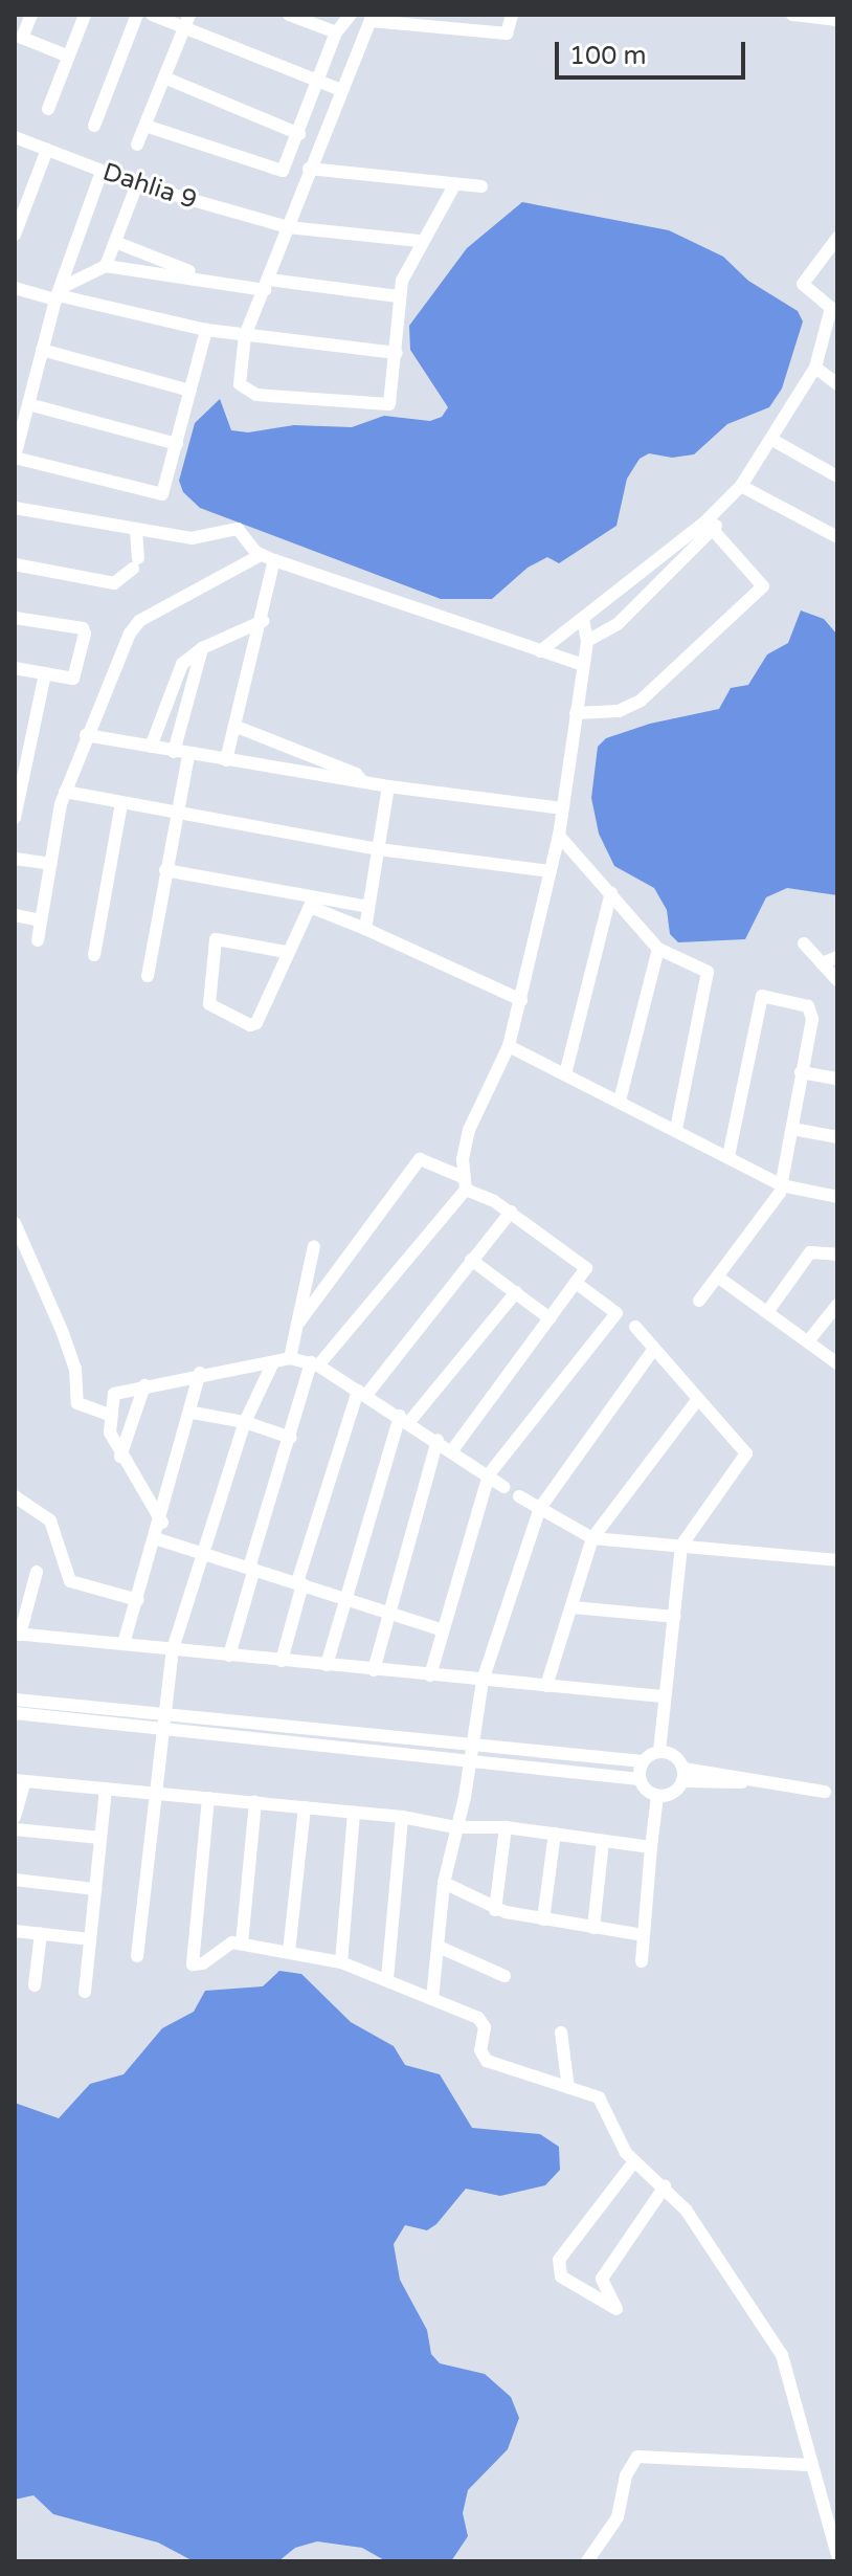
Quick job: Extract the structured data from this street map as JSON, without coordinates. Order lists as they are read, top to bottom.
{
  "streets": {
    "street": ["Dahlia 9"]
  },
  "scale_bar": "100 m"
}
